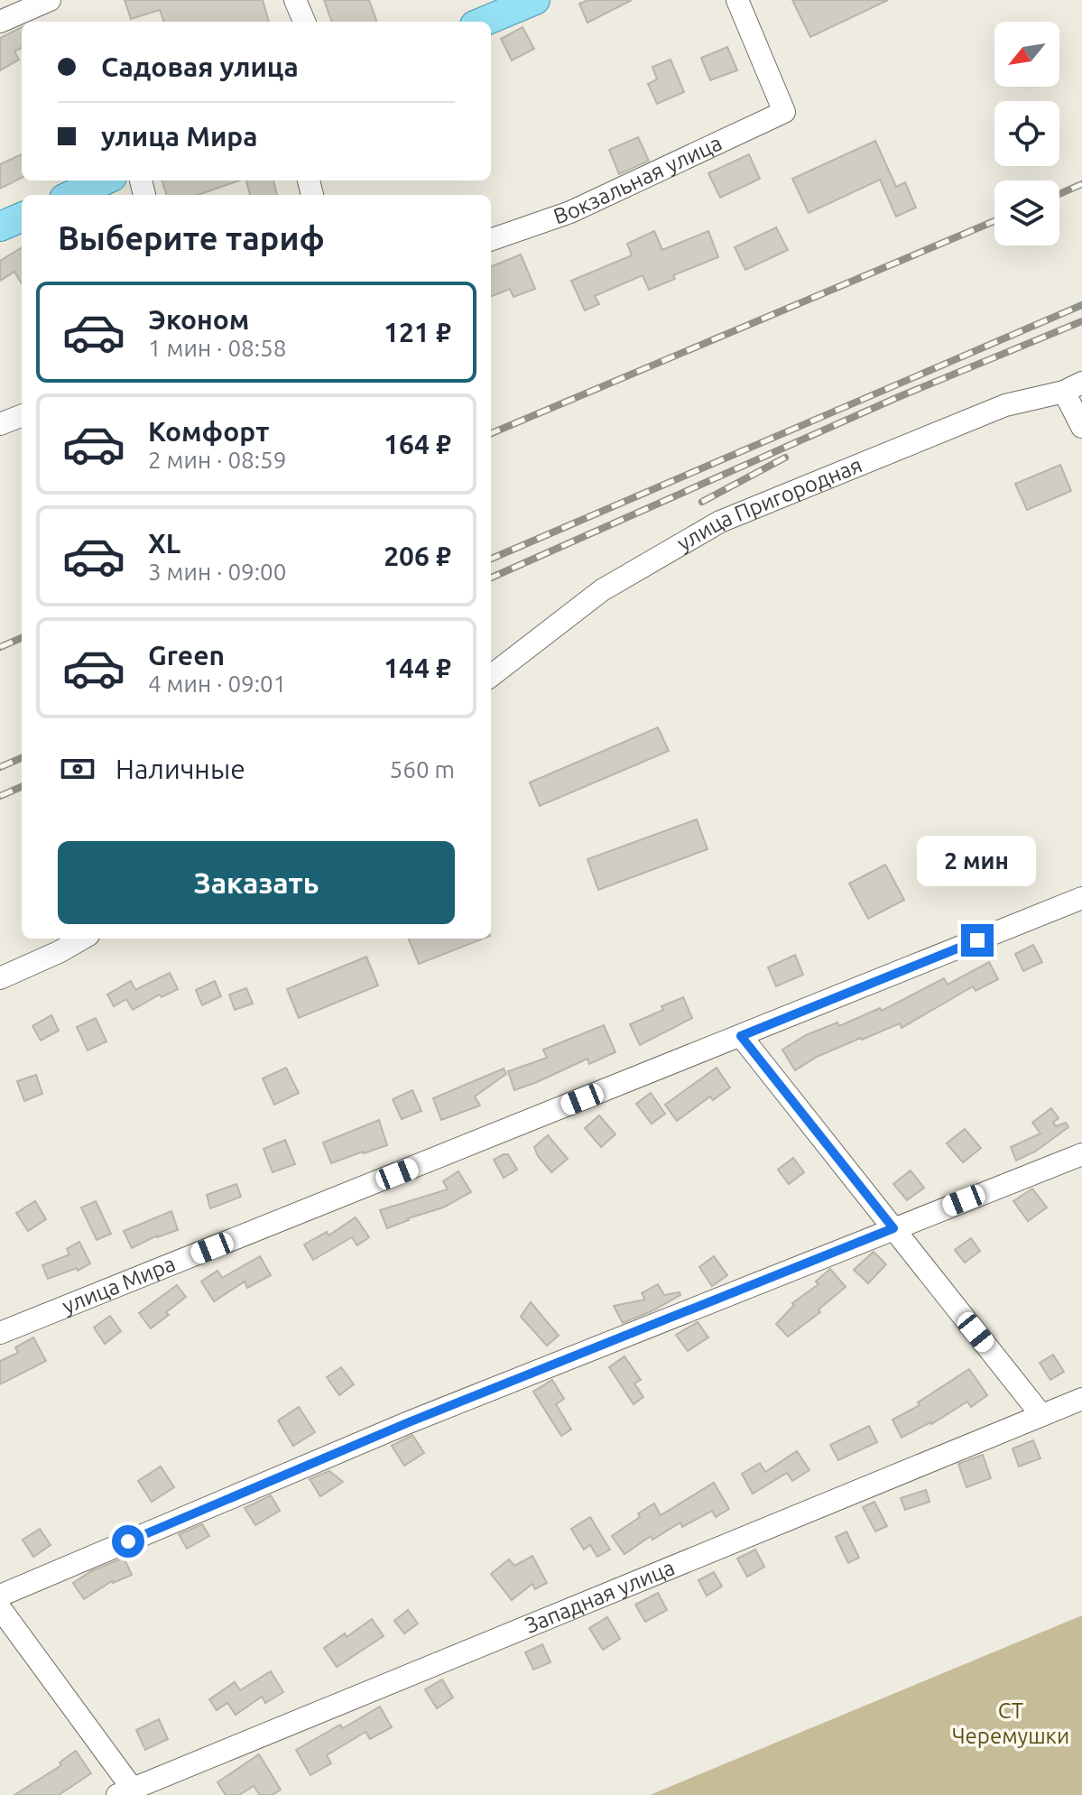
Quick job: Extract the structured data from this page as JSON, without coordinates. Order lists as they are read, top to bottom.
{
  "streets": {
    "street": [
      "Вокзальная улица",
      "улица Пригородная",
      "улица Мира",
      "Западная улица"
    ]
  },
  "parks": ["СТ Черемушки"],
  "north": "bottom left",
  "page": {
    "banner": ["Садовая улица", "улица Мира"],
    "heading": "Выберите тариф",
    "list": [
      {
        "name": "Эконом",
        "note": "1 мин · 08:58",
        "value": "121 ₽"
      },
      {
        "name": "Комфорт",
        "note": "2 мин · 08:59",
        "value": "164 ₽"
      },
      {
        "name": "XL",
        "note": "3 мин · 09:00",
        "value": "206 ₽"
      },
      {
        "name": "Green",
        "note": "4 мин · 09:01",
        "value": "144 ₽"
      }
    ],
    "pay": ["Наличные", "560 m"],
    "buttons": "Заказать",
    "bubble": "2 мин"
  }
}
